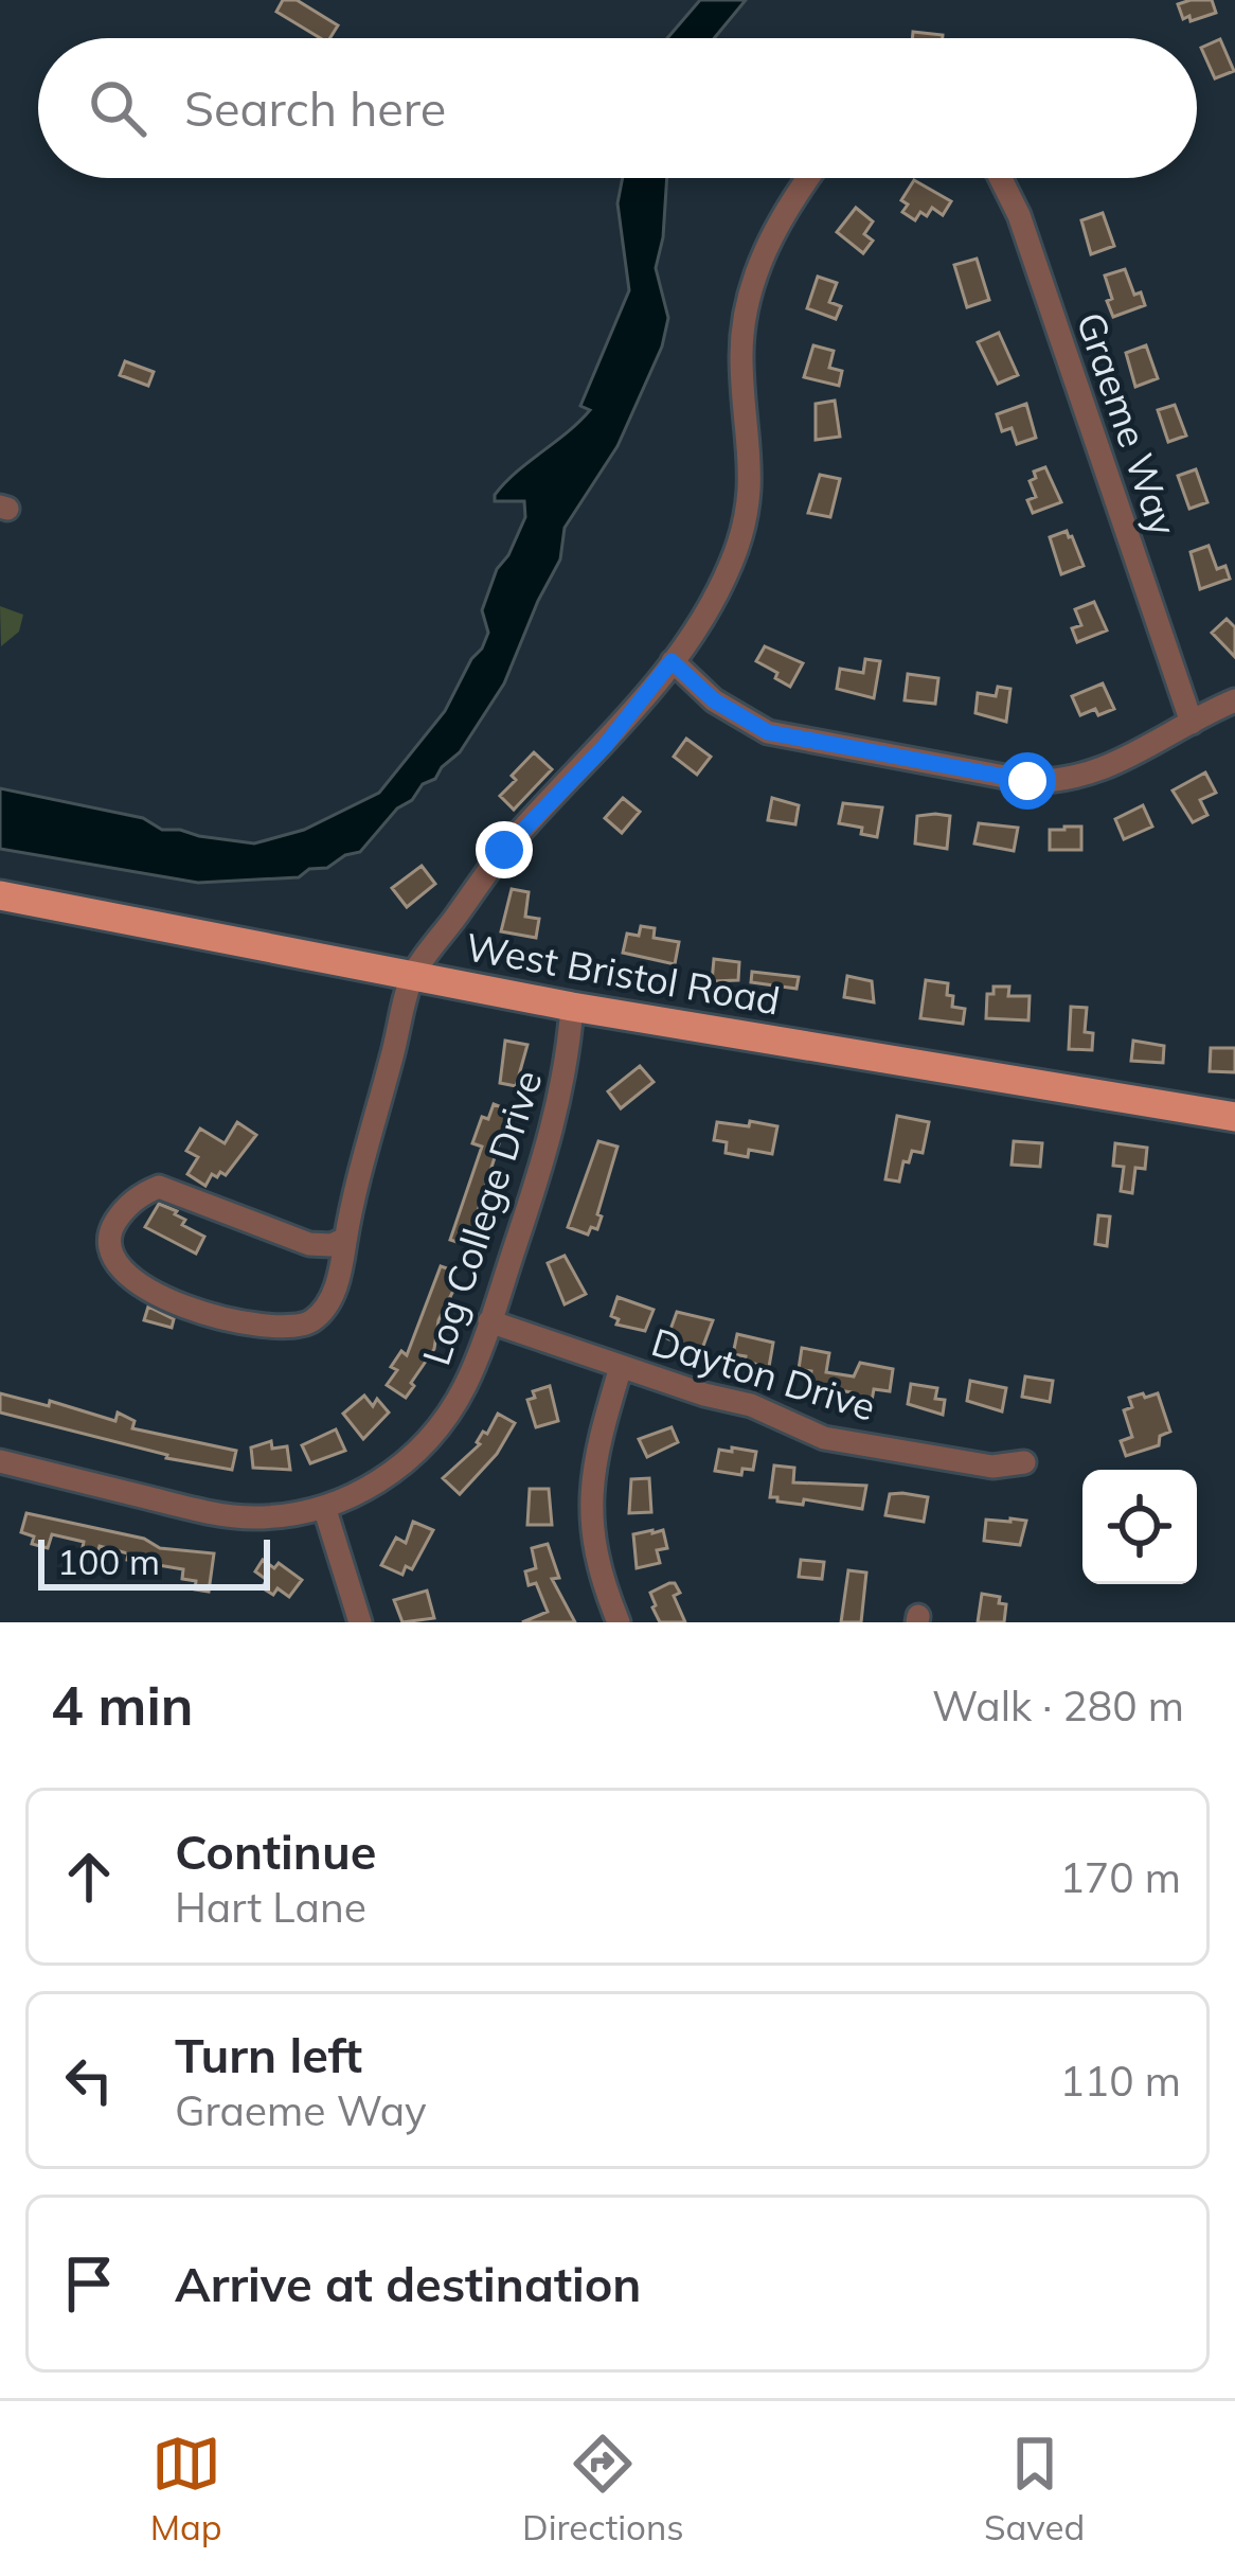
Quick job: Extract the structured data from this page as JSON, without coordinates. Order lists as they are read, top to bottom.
{
  "streets": {
    "main road": ["West Bristol Road"],
    "street": ["Graeme Way", "Log College Drive", "Dayton Drive"]
  },
  "crossings": [
    ["West Bristol Road", "Log College Drive"],
    ["Log College Drive", "Dayton Drive"]
  ],
  "scale_bar": "100 m",
  "page": {
    "search": "Search here",
    "scale": "100 m",
    "heading": ["4 min", "Walk · 280 m"],
    "list": [
      ["Continue", "Hart Lane", "170 m"],
      ["Turn left", "Graeme Way", "110 m"],
      "Arrive at destination"
    ],
    "nav": ["Map", "Directions", "Saved"]
  }
}
